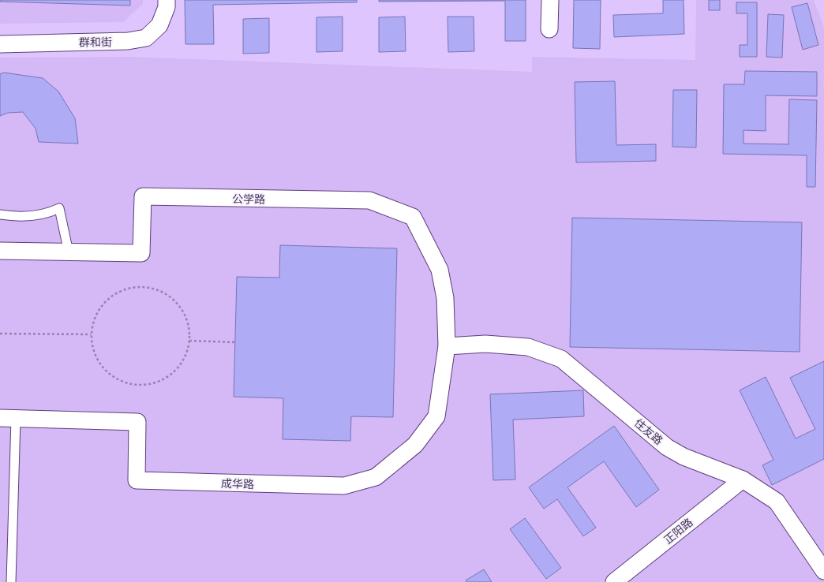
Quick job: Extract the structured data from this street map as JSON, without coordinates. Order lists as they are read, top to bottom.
{
  "streets": {
    "street": [
      "群和街",
      "公学路",
      "住友路",
      "成华路",
      "正阳路"
    ]
  },
  "crossings": [
    ["公学路", "住友路"],
    ["公学路", "成华路"],
    ["住友路", "成华路"],
    ["住友路", "正阳路"]
  ]
}
